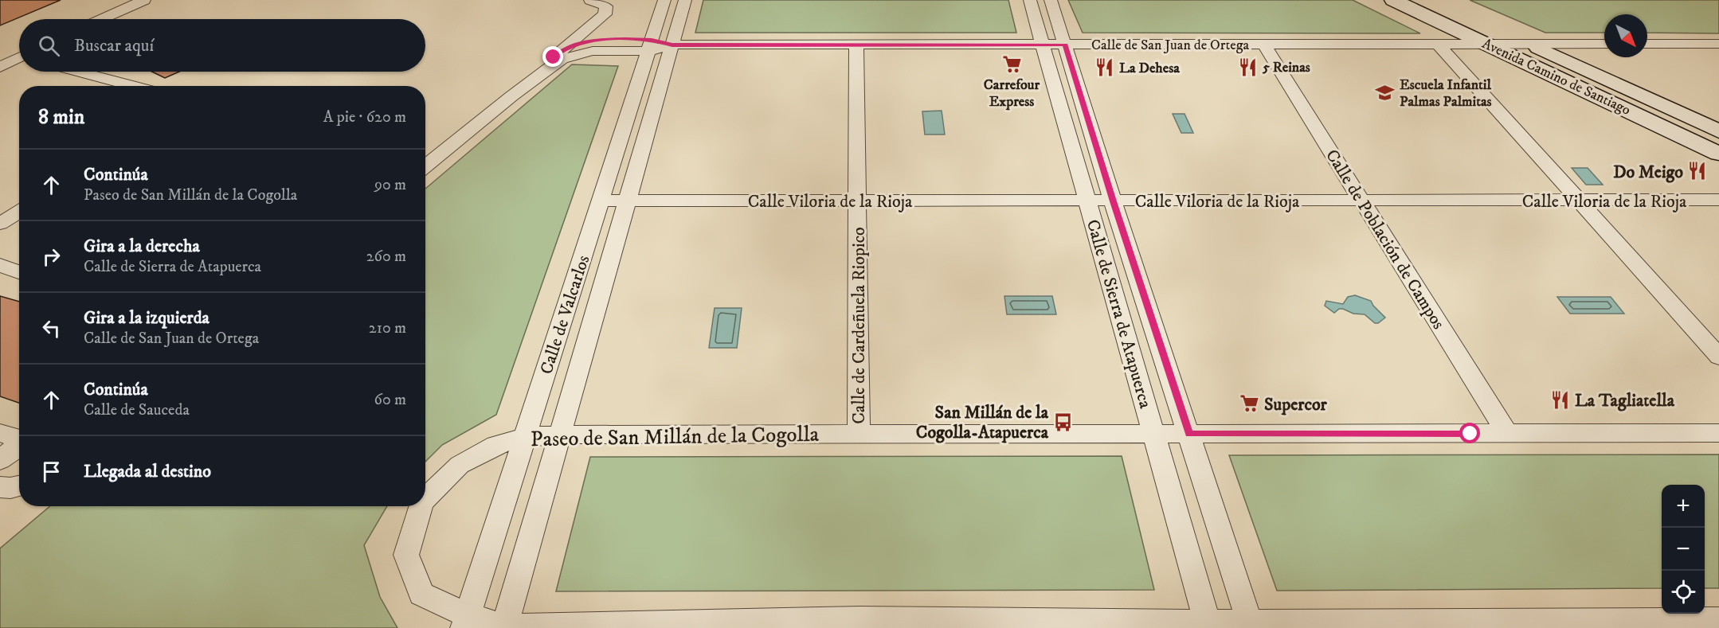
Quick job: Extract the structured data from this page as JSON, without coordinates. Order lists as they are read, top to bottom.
{
  "streets": {
    "street": [
      "Calle de San Juan de Ortega",
      "Avenida Camino de Santiago",
      "Calle Viloria de la Rioja",
      "Calle de Población de Campos",
      "Calle de Sierra de Atapuerca",
      "Calle de Valcarlos",
      "Calle de Cardeñuela Riopico",
      "Paseo de San Millán de la Cogolla"
    ]
  },
  "crossings": [
    ["Calle de San Juan de Ortega", "Avenida Camino de Santiago"],
    ["Calle de San Juan de Ortega", "Calle de Población de Campos"],
    ["Calle de San Juan de Ortega", "Calle de Sierra de Atapuerca"],
    ["Calle de San Juan de Ortega", "Calle de Valcarlos"],
    ["Calle de San Juan de Ortega", "Calle de Cardeñuela Riopico"],
    ["Calle Viloria de la Rioja", "Calle de Población de Campos"],
    ["Calle Viloria de la Rioja", "Calle de Sierra de Atapuerca"],
    ["Calle Viloria de la Rioja", "Calle de Valcarlos"],
    ["Calle Viloria de la Rioja", "Calle de Cardeñuela Riopico"],
    ["Calle de Población de Campos", "Paseo de San Millán de la Cogolla"],
    ["Calle de Sierra de Atapuerca", "Paseo de San Millán de la Cogolla"],
    ["Calle de Valcarlos", "Paseo de San Millán de la Cogolla"],
    ["Calle de Cardeñuela Riopico", "Paseo de San Millán de la Cogolla"]
  ],
  "places": {
    "supermarket": ["Carrefour Express", "Supercor"],
    "restaurant": [
      "5 Reinas",
      "La Dehesa",
      "Do Meigo",
      "La Tagliatella"
    ],
    "school or university": ["Escuela Infantil Palmas Palmitas"],
    "bus stop": ["San Millán de la Cogolla-Atapuerca"]
  },
  "north": "bottom right",
  "page": {
    "search": "Buscar aquí",
    "heading": ["8 min", "A pie · 620 m"],
    "list": [
      ["Continúa", "Paseo de San Millán de la Cogolla", "90 m"],
      ["Gira a la derecha", "Calle de Sierra de Atapuerca", "260 m"],
      ["Gira a la izquierda", "Calle de San Juan de Ortega", "210 m"],
      ["Continúa", "Calle de Sauceda", "60 m"],
      "Llegada al destino"
    ],
    "map_buttons": ["+", "−"]
  }
}
